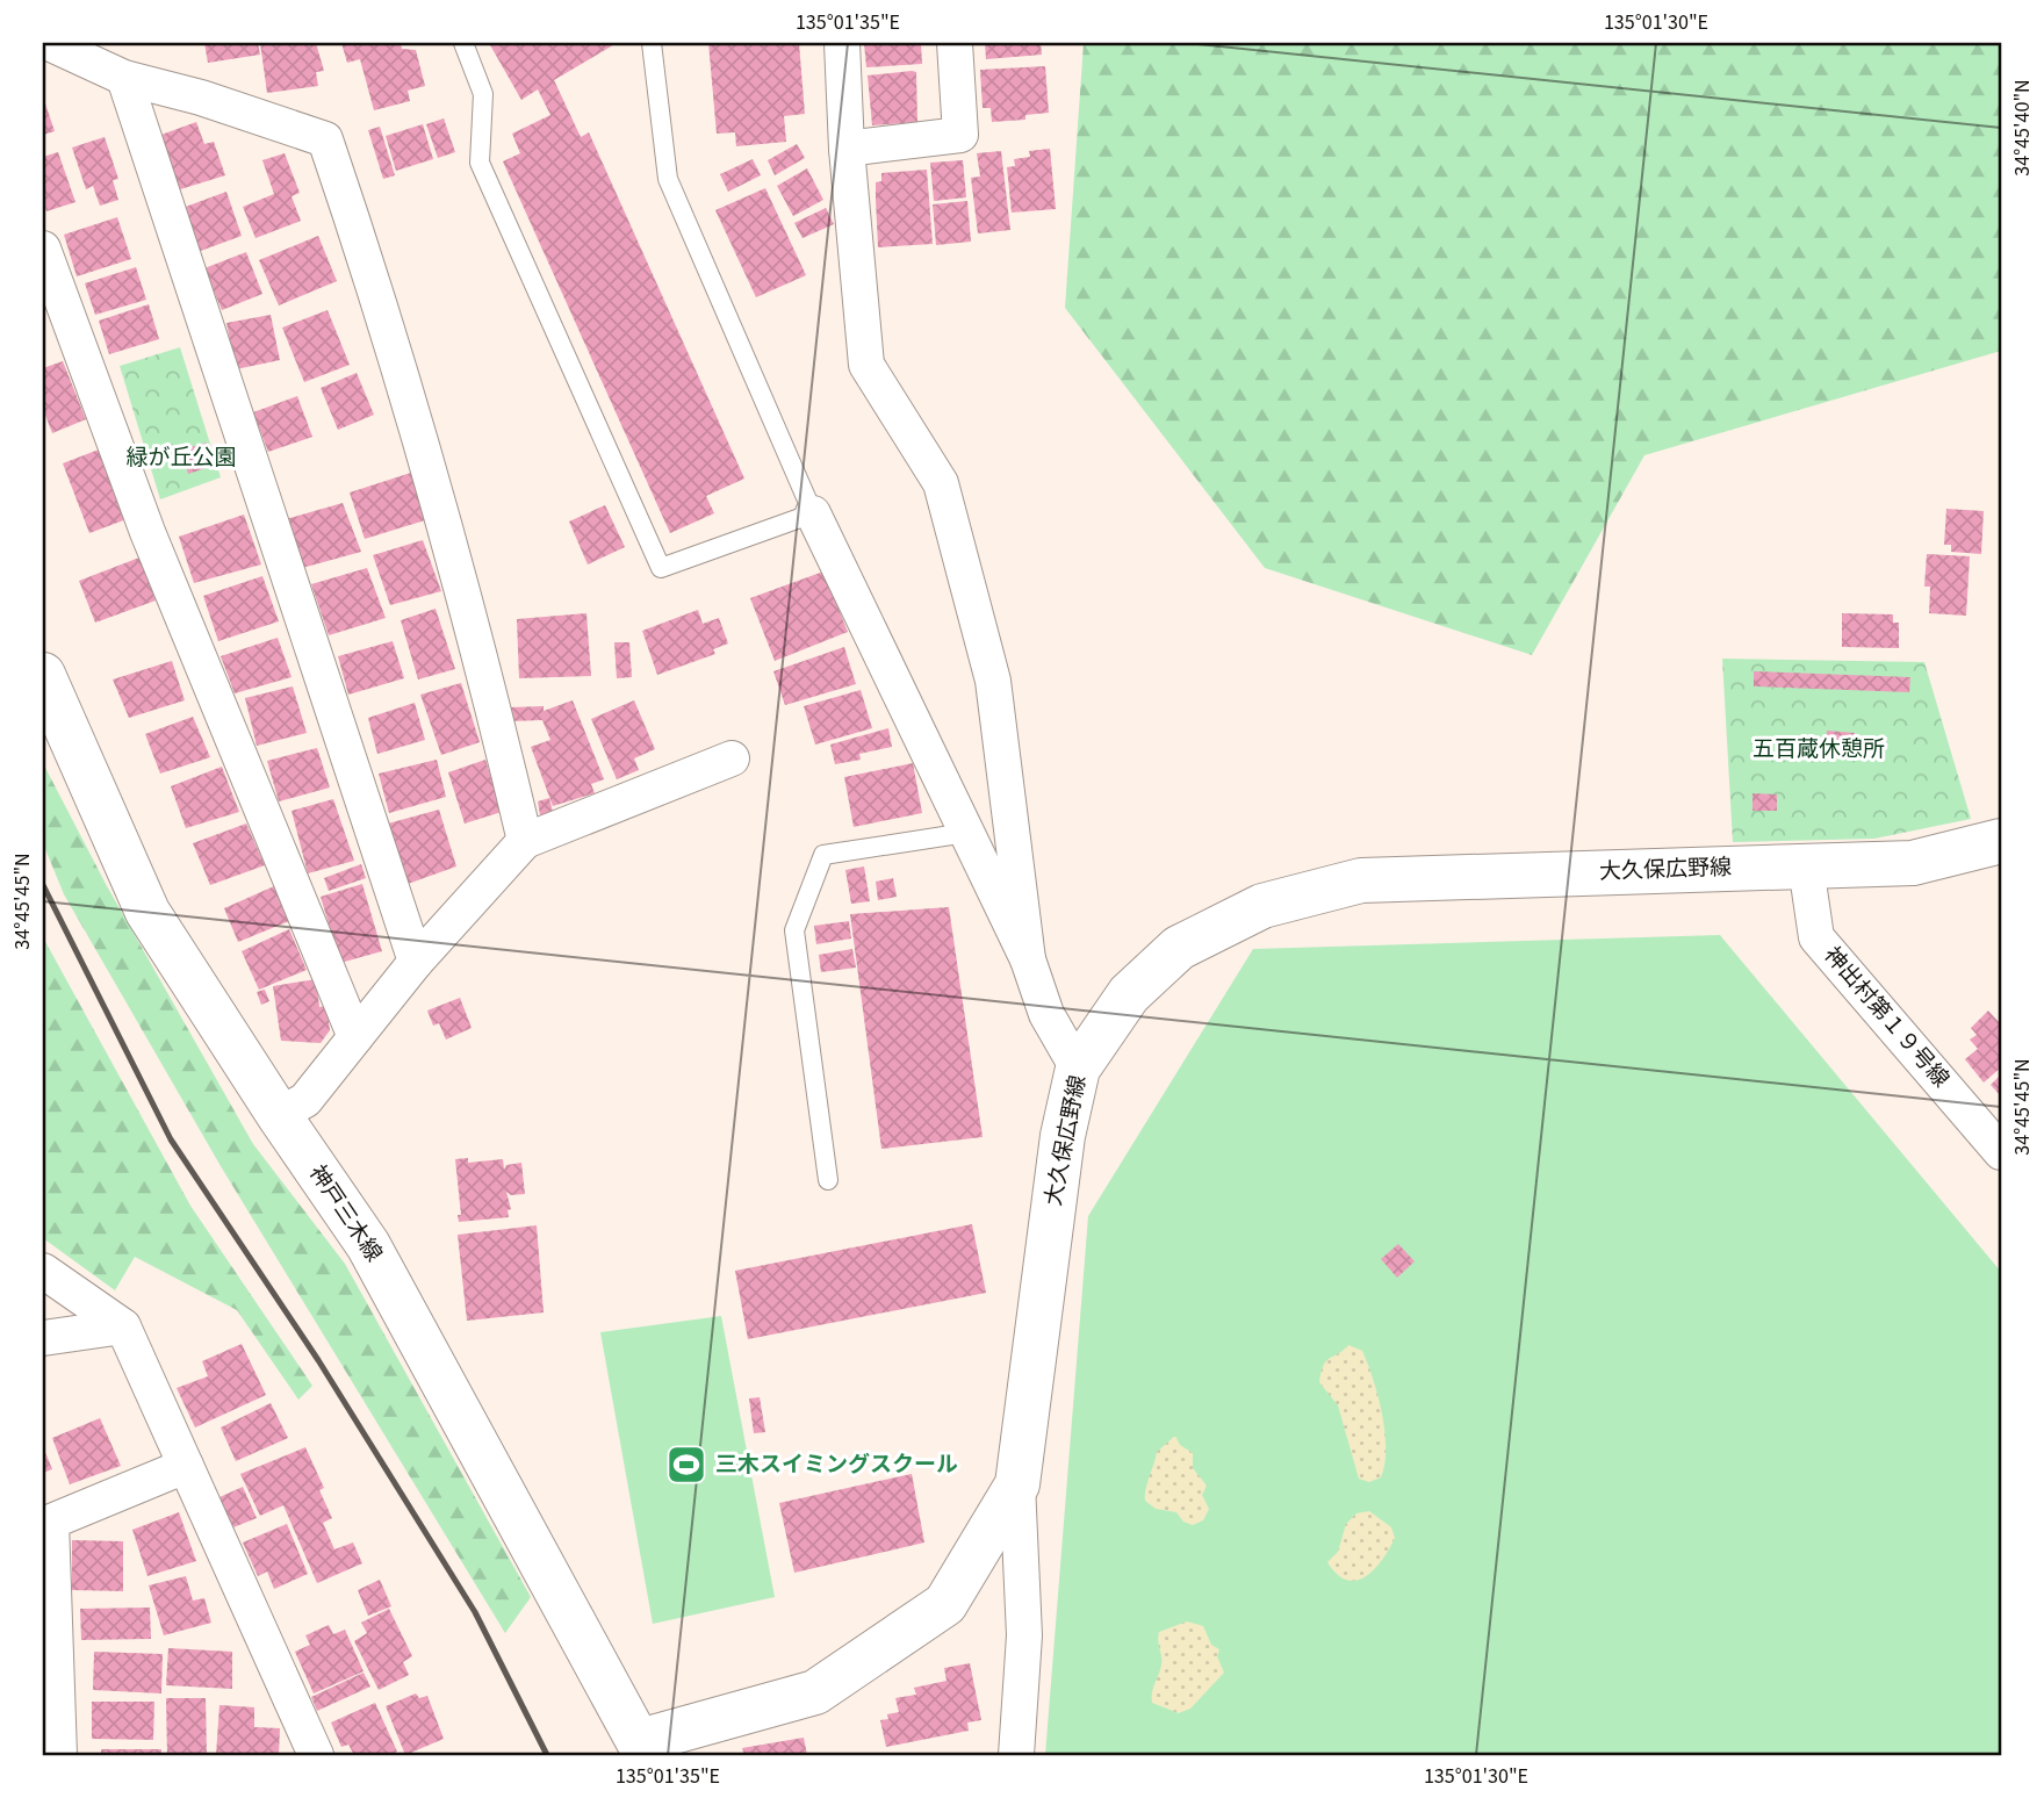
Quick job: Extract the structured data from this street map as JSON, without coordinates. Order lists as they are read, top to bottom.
{
  "streets": {
    "street": ["大久保広野線", "神出村第１９号線", "神戸三木線"]
  },
  "crossings": [
    ["大久保広野線", "神出村第１９号線"],
    ["大久保広野線", "神戸三木線"]
  ],
  "parks": ["緑が丘公園", "五百蔵休憩所"],
  "places": {
    "sports": ["三木スイミングスクール"]
  },
  "coordinates": [
    "135°01'35\"E",
    "135°01'30\"E",
    "34°45'40\"N",
    "34°45'45\"N"
  ]
}
